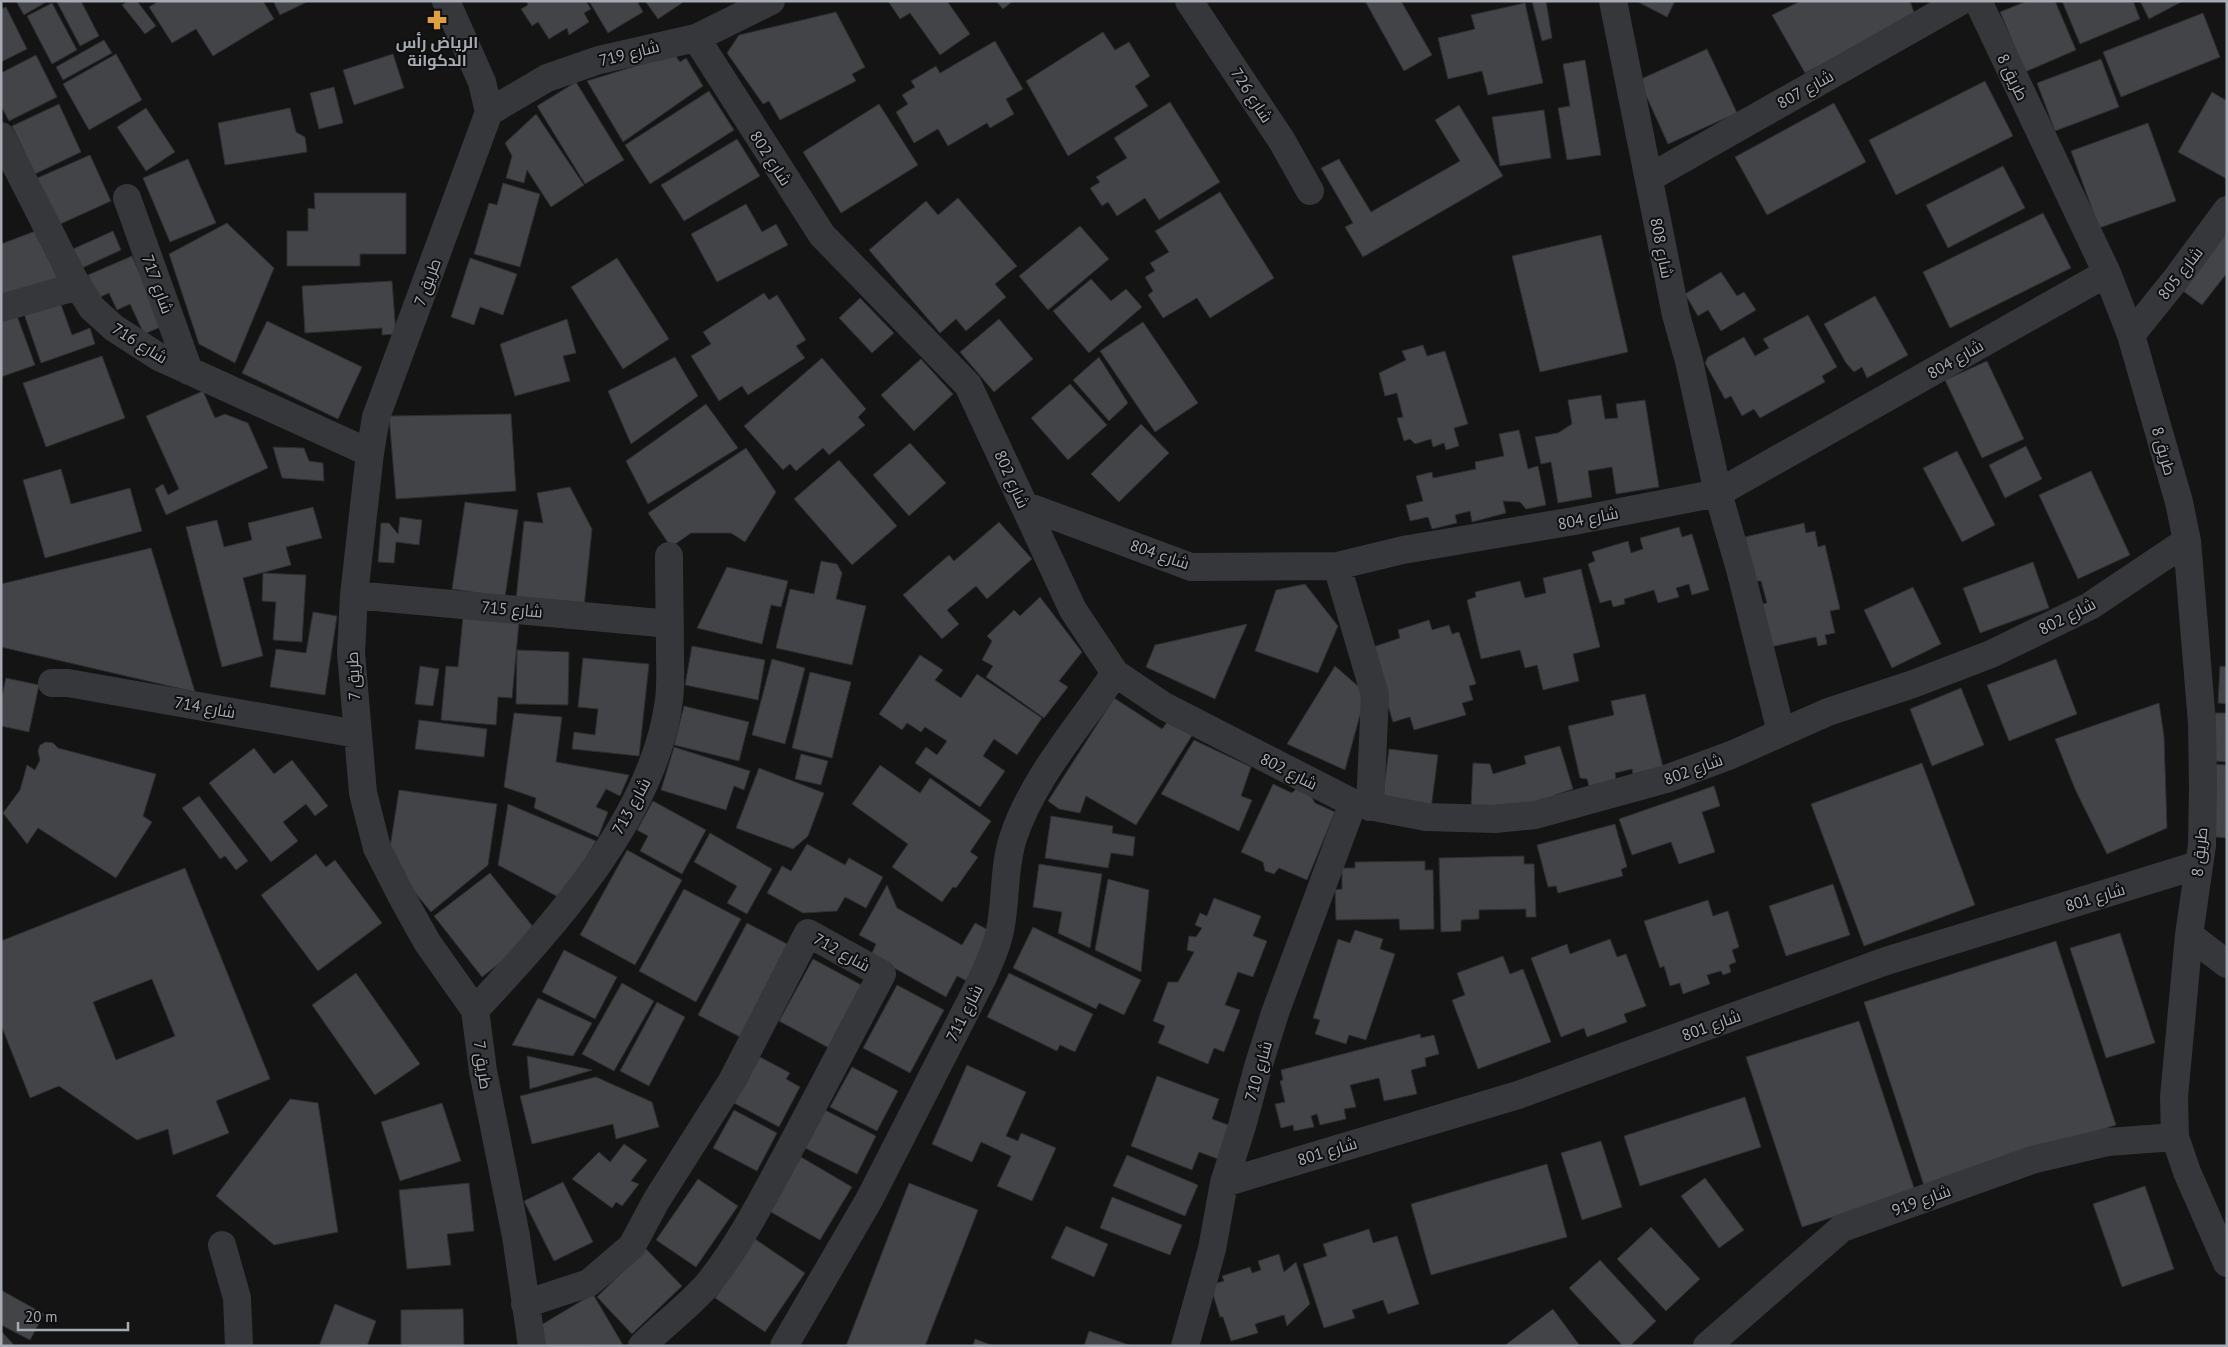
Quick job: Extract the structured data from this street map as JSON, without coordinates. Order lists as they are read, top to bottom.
{
  "streets": {
    "street": [
      "شارع 719",
      "طريق 8",
      "شارع 807",
      "شارع 726",
      "شارع 802",
      "شارع 808",
      "شارع 805",
      "7 طريق",
      "شارع 717",
      "شارع 716",
      "شارع 804",
      "شارع 715",
      "شارع 714",
      "شارع 713",
      "شارع 801",
      "شارع 712",
      "شارع 711",
      "شارع 710",
      "شارع 919"
    ]
  },
  "crossings": [
    ["شارع 719", "شارع 802"],
    ["شارع 719", "7 طريق"],
    ["طريق 8", "شارع 802"],
    ["طريق 8", "شارع 805"],
    ["طريق 8", "شارع 804"],
    ["طريق 8", "شارع 801"],
    ["طريق 8", "شارع 919"],
    ["شارع 807", "شارع 808"],
    ["شارع 802", "شارع 808"],
    ["شارع 802", "شارع 804"],
    ["شارع 802", "شارع 711"],
    ["شارع 802", "شارع 710"],
    ["شارع 808", "شارع 804"],
    ["7 طريق", "شارع 716"],
    ["7 طريق", "شارع 715"],
    ["7 طريق", "شارع 714"],
    ["7 طريق", "شارع 713"],
    ["7 طريق", "شارع 712"],
    ["شارع 717", "شارع 716"],
    ["شارع 804", "شارع 710"],
    ["شارع 715", "شارع 713"],
    ["شارع 801", "شارع 710"]
  ],
  "places": {
    "pharmacy": ["الرياض رأس الدكوانة"]
  },
  "scale_bar": "20 m"
}
